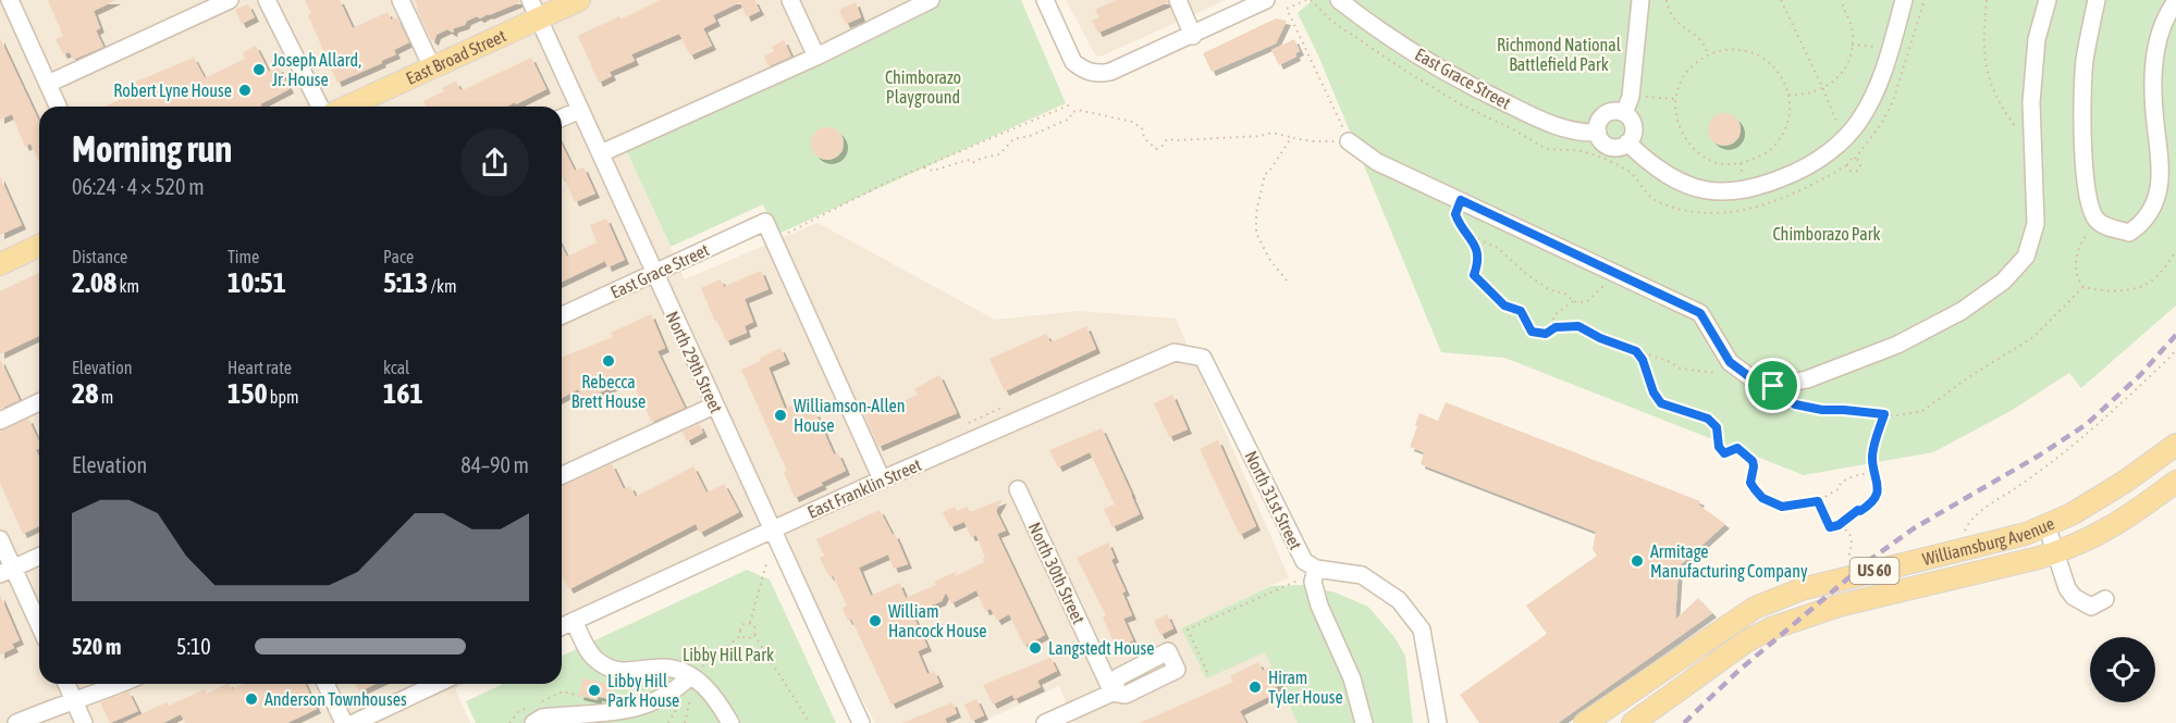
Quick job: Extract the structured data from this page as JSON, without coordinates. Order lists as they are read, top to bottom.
{
  "streets": {
    "main road": ["East Broad Street", "Williamsburg Avenue", "US 60"],
    "street": [
      "East Grace Street",
      "North 29th Street",
      "East Franklin Street",
      "North 31st Street",
      "North 30th Street"
    ]
  },
  "crossings": [
    ["East Broad Street", "North 29th Street"],
    ["East Grace Street", "North 29th Street"],
    ["East Grace Street", "East Franklin Street"],
    ["North 29th Street", "East Franklin Street"],
    ["East Franklin Street", "North 31st Street"]
  ],
  "parks": [
    "Richmond National Battlefield Park",
    "Chimborazo Playground",
    "Chimborazo Park",
    "Libby Hill Park"
  ],
  "places": [
    "Joseph Allard, Jr. House",
    "Robert Lyne House",
    "Rebecca Brett House",
    "Williamson-Allen House",
    "Armitage Manufacturing Company",
    "William Hancock House",
    "Langstedt House",
    "Hiram Tyler House",
    "Libby Hill Park House",
    "Anderson Townhouses"
  ],
  "page": {
    "heading": ["Morning run", "06:24 · 4 × 520 m"],
    "stats": [
      ["Distance", "2.08 km"],
      ["Time", "10:51"],
      ["Pace", "5:13 /km"],
      ["Elevation", "28 m"],
      ["Heart rate", "150 bpm"],
      ["kcal", "161"]
    ],
    "chart": ["Elevation", "84–90 m"],
    "list": [
      {
        "name": "520 m",
        "note": "5:10"
      }
    ]
  }
}
